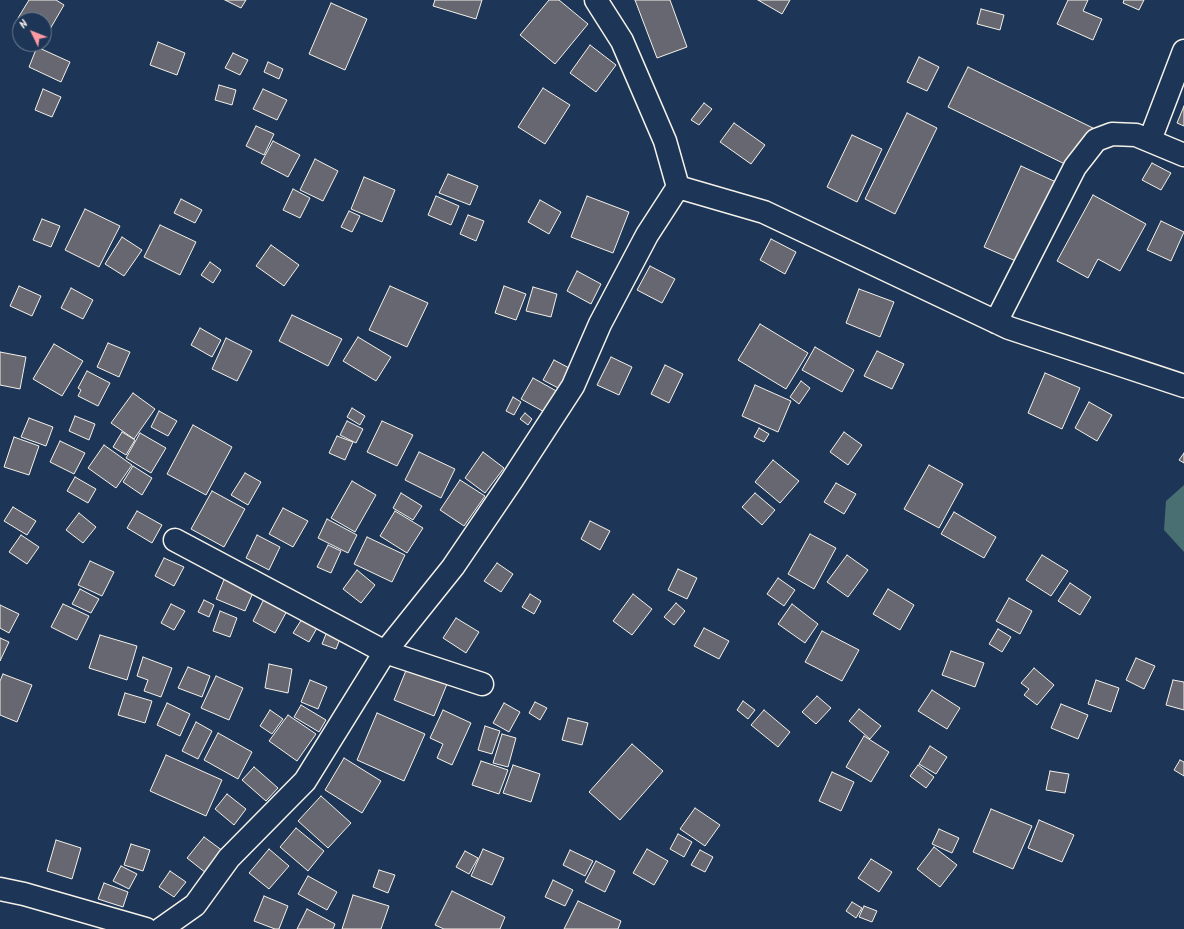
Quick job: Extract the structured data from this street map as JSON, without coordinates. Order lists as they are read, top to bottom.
{
  "north": "top left"
}
